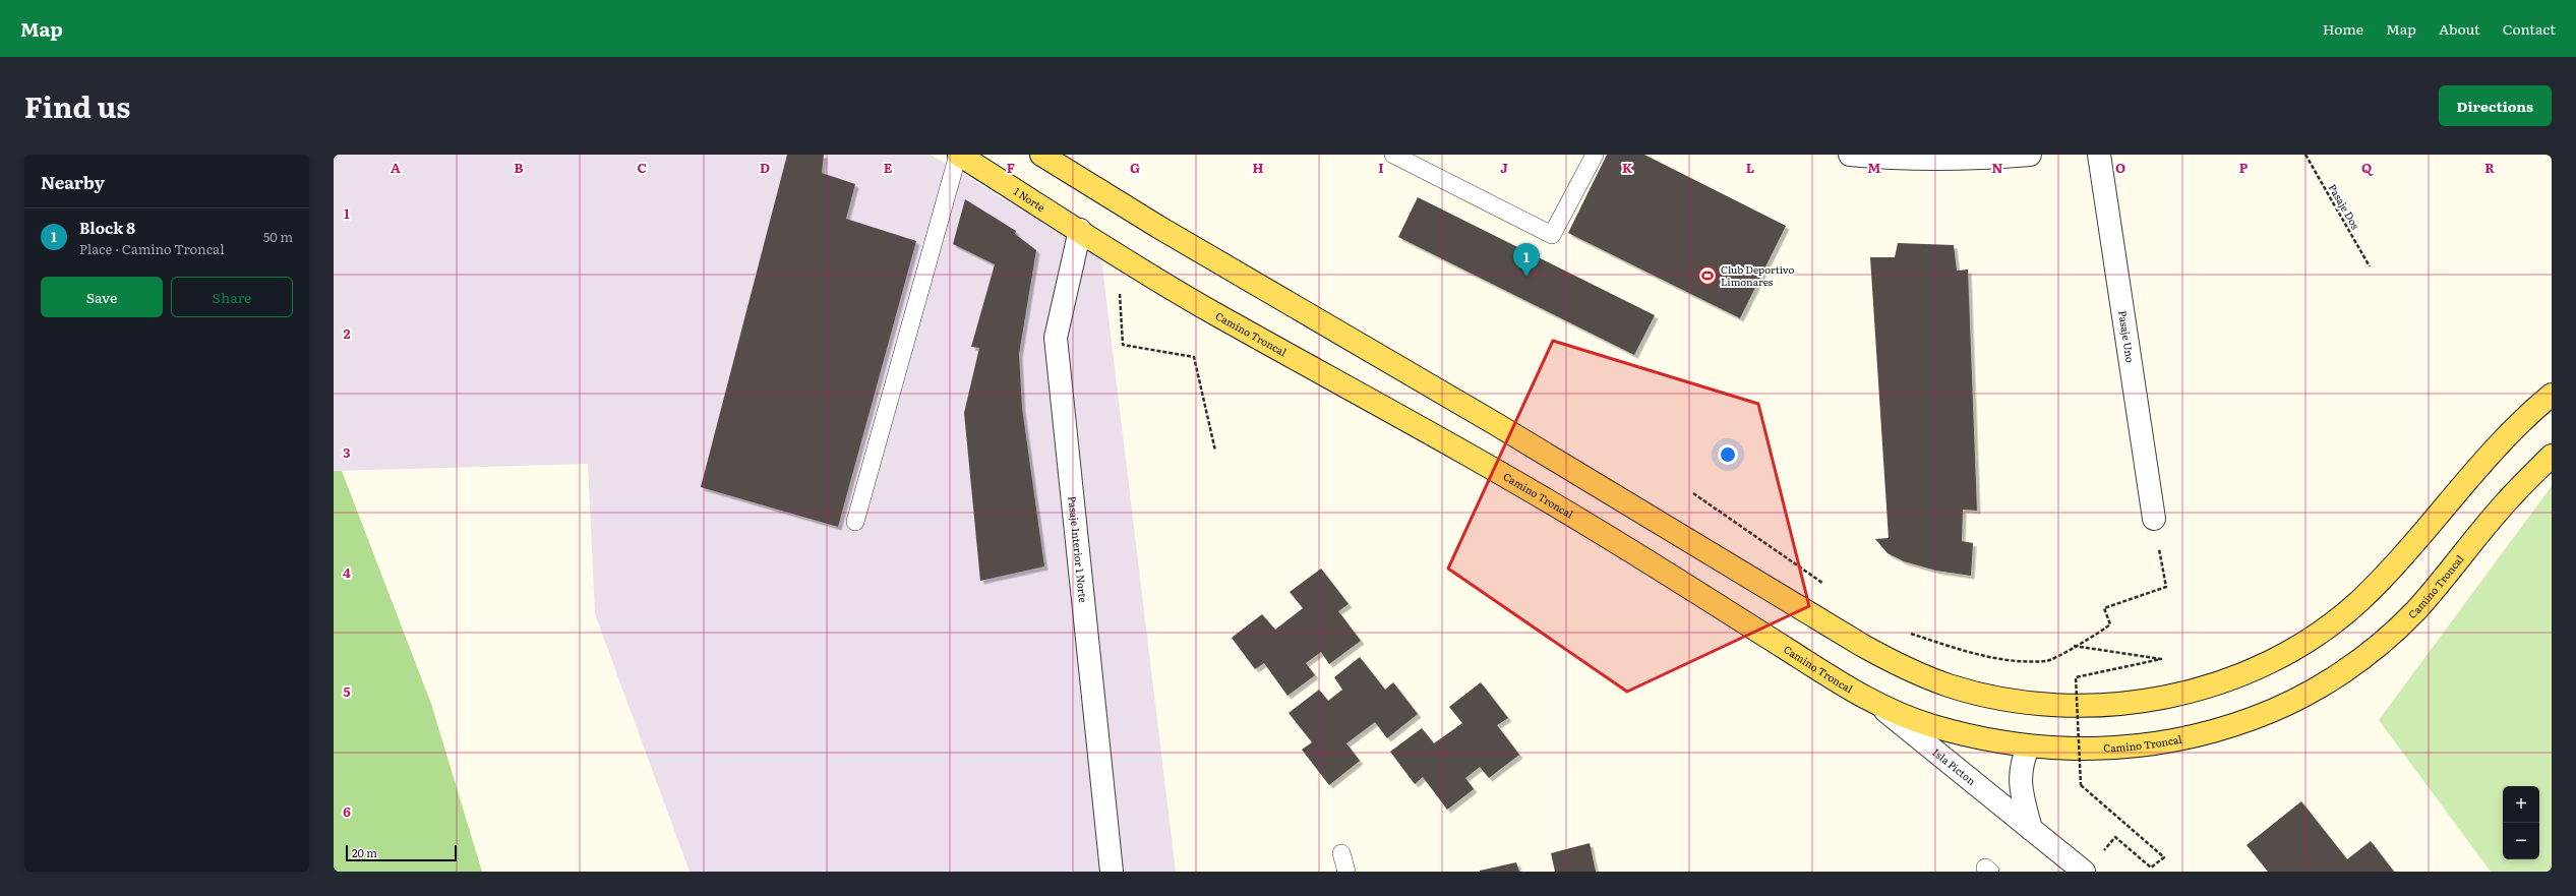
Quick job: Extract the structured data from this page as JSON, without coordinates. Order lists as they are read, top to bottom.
{
  "streets": {
    "main road": ["1 Norte", "Camino Troncal"],
    "street": ["Pasaje Uno", "Pasaje Interior 1 Norte", "Isla Picton"],
    "path": ["Pasaje Dos"]
  },
  "crossings": [
    ["1 Norte", "Camino Troncal"],
    ["1 Norte", "Pasaje Interior 1 Norte"],
    ["Camino Troncal", "Pasaje Interior 1 Norte"],
    ["Camino Troncal", "Isla Picton"]
  ],
  "places": {
    "sports": ["Club Deportivo Limonares"]
  },
  "scale_bar": "20 m",
  "page": {
    "header": "Map",
    "nav": [
      "Home",
      "Map",
      "About",
      "Contact"
    ],
    "title": "Find us",
    "buttons": [
      "Directions",
      ["Save", "Share"]
    ],
    "heading": "Nearby",
    "list": [
      {
        "mark": "1",
        "name": "Block 8",
        "note": "Place · Camino Troncal",
        "value": "50 m"
      }
    ],
    "pins": "1",
    "map_buttons": ["+", "−"],
    "scale": "20 m"
  },
  "grid": {
    "columns": [
      "A",
      "B",
      "C",
      "D",
      "E",
      "F",
      "G",
      "H",
      "I",
      "J",
      "K",
      "L",
      "M",
      "N",
      "O",
      "P",
      "Q",
      "R"
    ],
    "rows": [
      "1",
      "2",
      "3",
      "4",
      "5",
      "6"
    ]
  }
}
